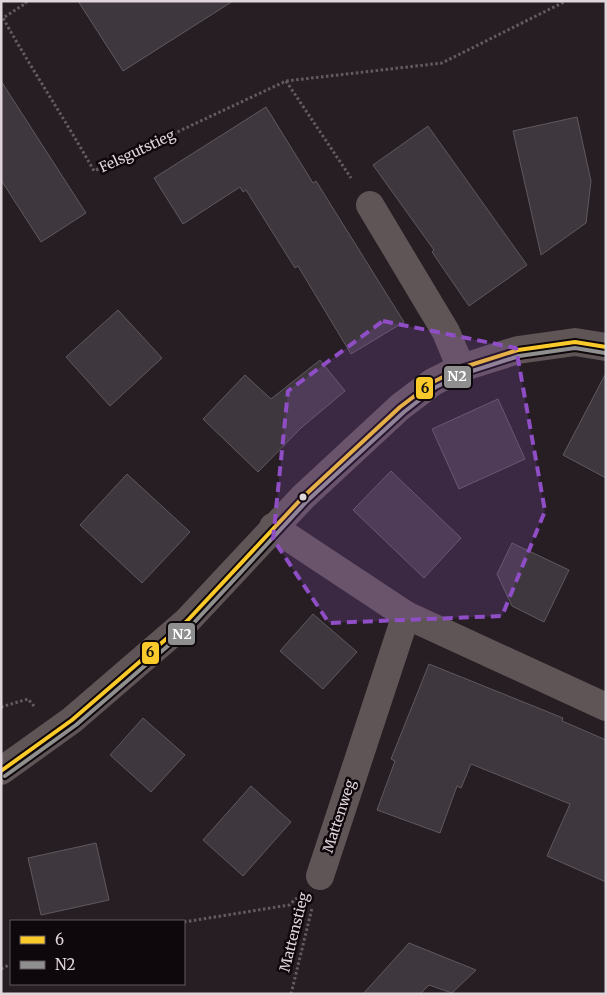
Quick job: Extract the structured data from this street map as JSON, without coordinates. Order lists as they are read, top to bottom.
{
  "streets": {
    "street": ["Mattenweg"],
    "path": ["Felsgutstieg", "Mattenstieg"]
  },
  "crossings": [
    ["Mattenweg", "Mattenstieg"]
  ],
  "lines": ["transit line 6", "transit line N2"],
  "legend": ["6", "N2"]
}
